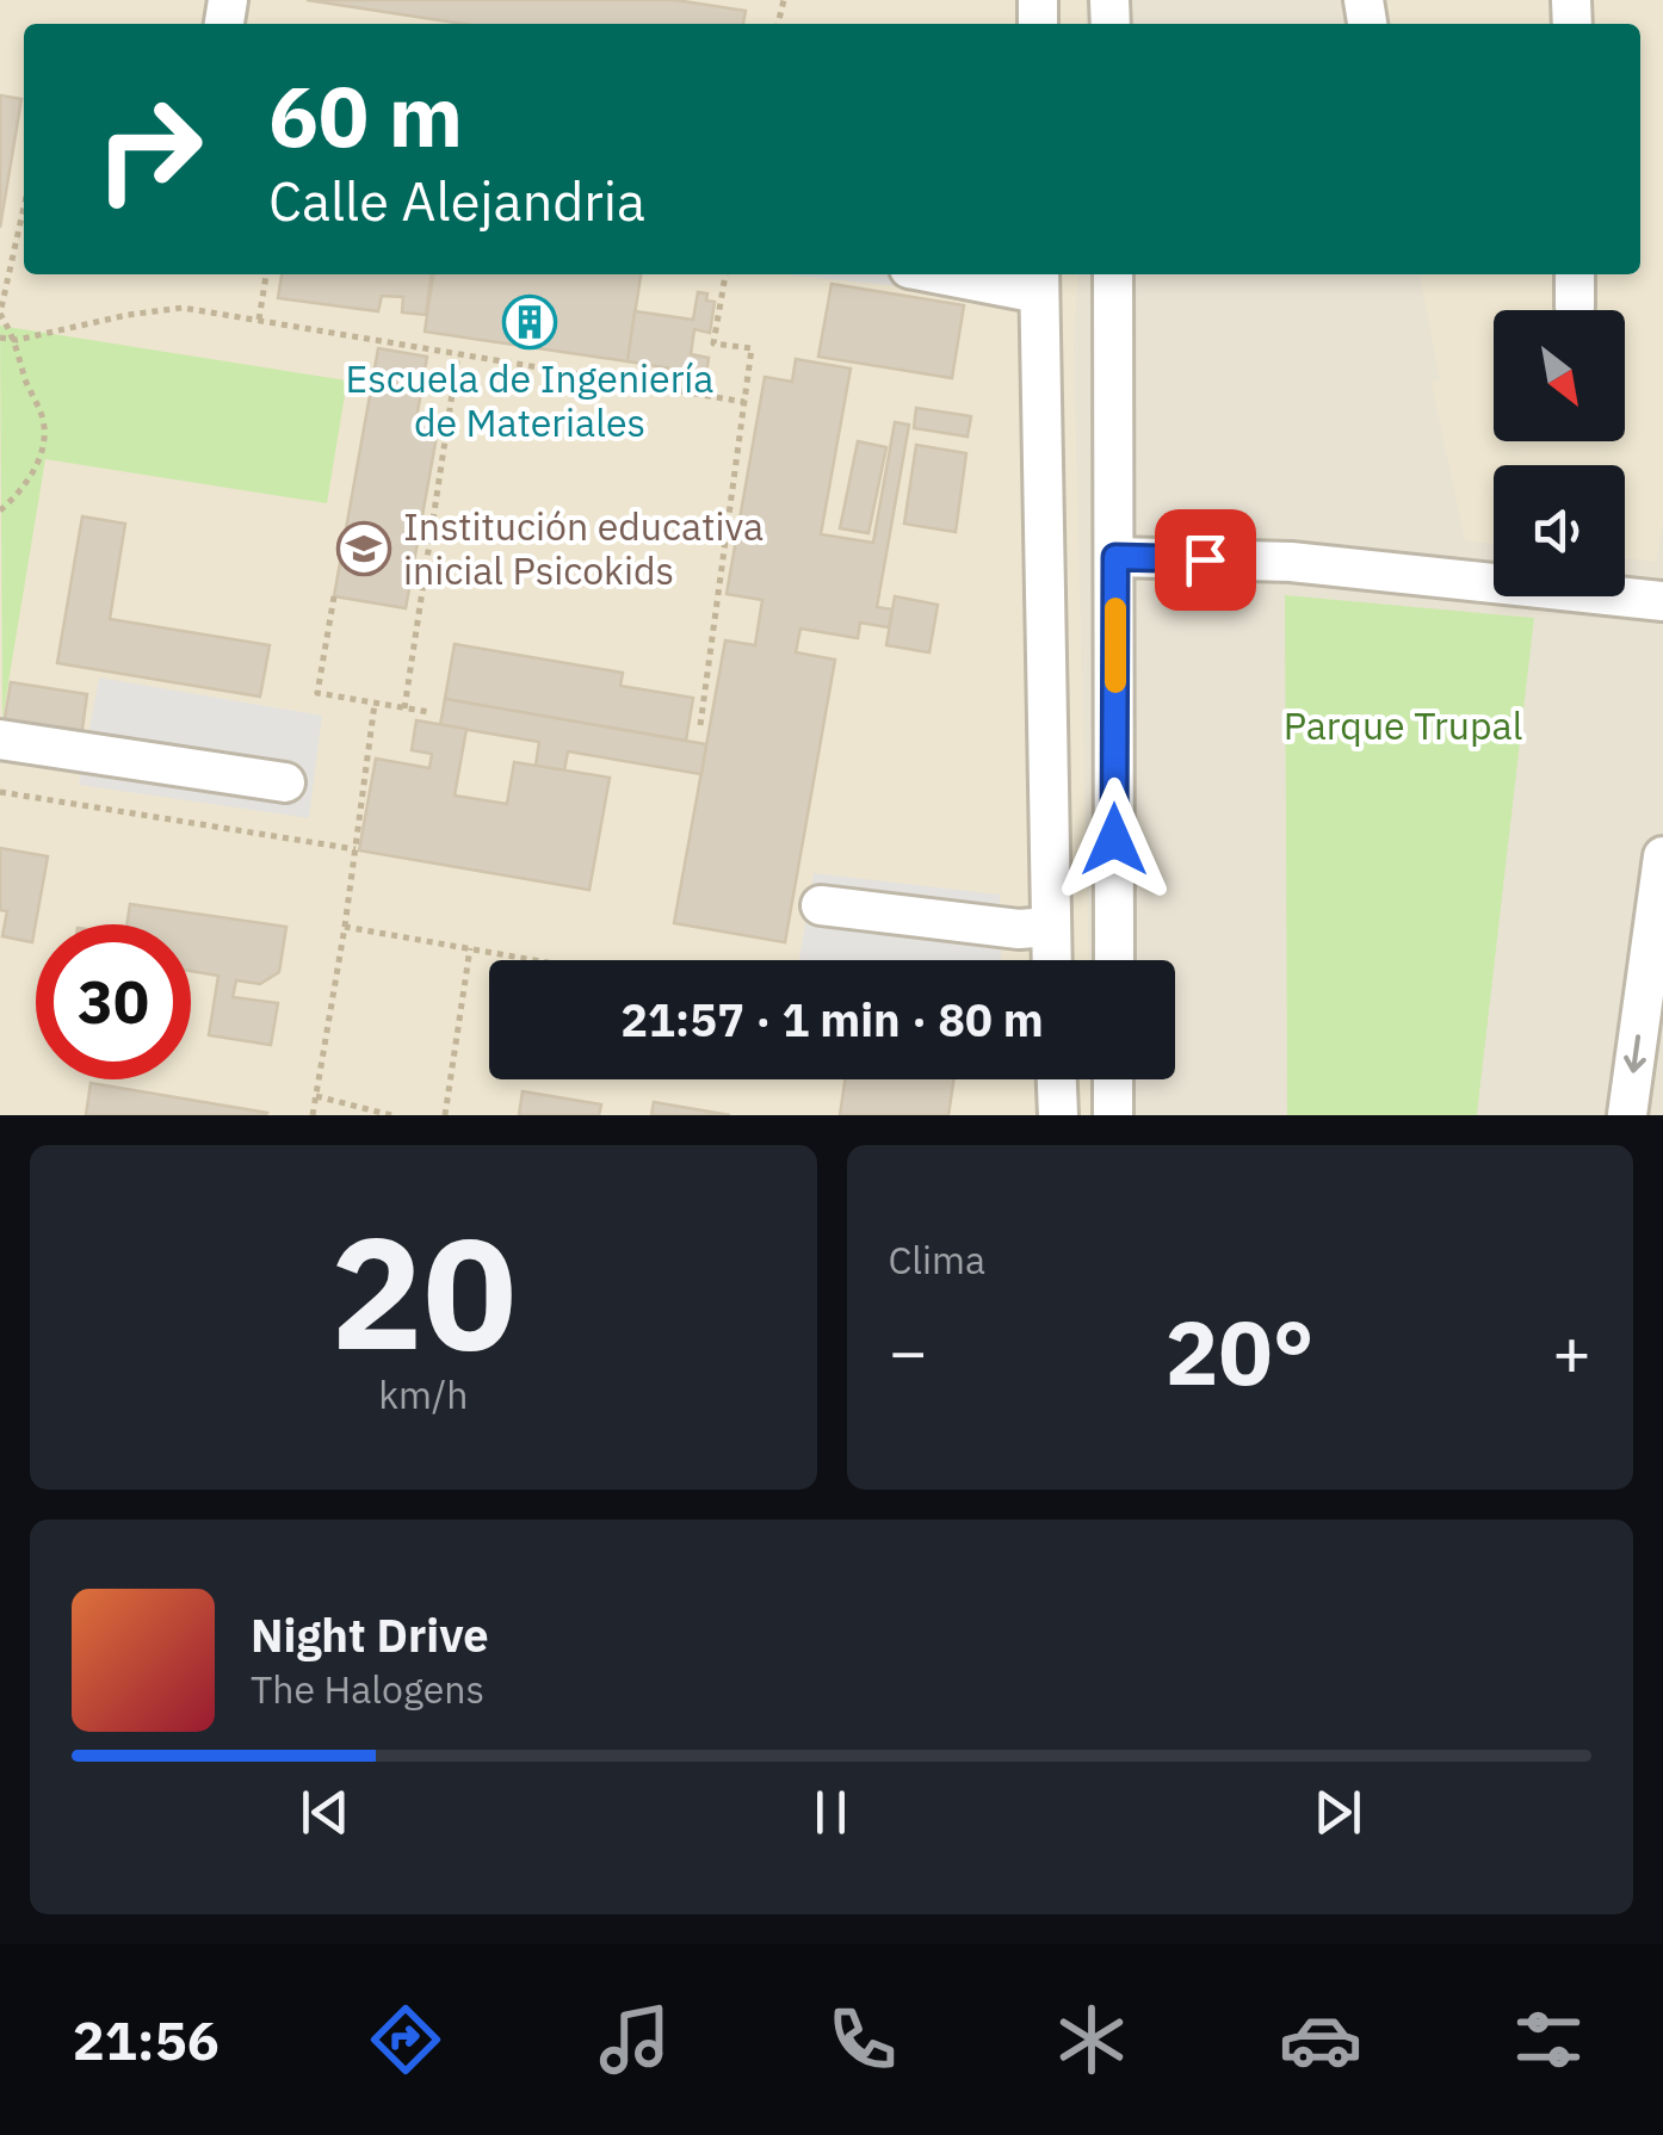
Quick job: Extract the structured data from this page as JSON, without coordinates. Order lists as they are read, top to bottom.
{
  "parks": ["Parque Trupal"],
  "places": {
    "building": ["Escuela de Ingeniería de Materiales"],
    "school or university": ["Institución educativa inicial Psicokids"]
  },
  "north": "bottom right",
  "page": {
    "turn": ["60 m", "Calle Alejandria"],
    "limit": "30",
    "trip": "21:57 · 1 min · 80 m",
    "tile": [
      ["20", "km/h"],
      "Clima"
    ],
    "heat": ["−", "20°", "+"],
    "song": ["Night Drive", "The Halogens"],
    "tabs": "21:56"
  }
}
